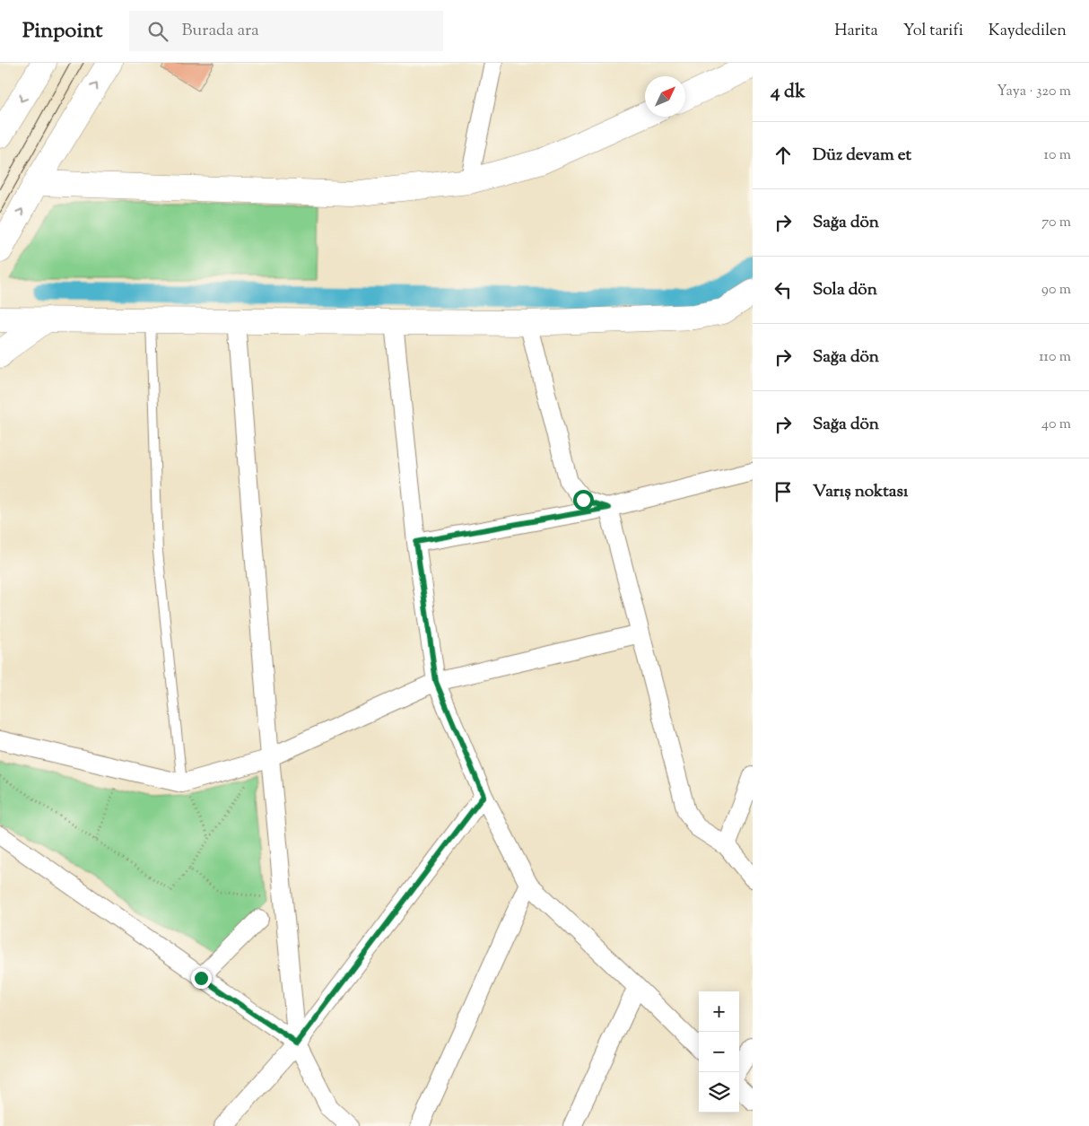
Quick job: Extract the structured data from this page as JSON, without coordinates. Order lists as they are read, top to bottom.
{
  "north": "top right",
  "page": {
    "header": "Pinpoint",
    "search": "Burada ara",
    "nav": ["Harita", "Yol tarifi", "Kaydedilen"],
    "heading": ["4 dk", "Yaya · 320 m"],
    "list": [
      ["Düz devam et", "10 m"],
      ["Sağa dön", "70 m"],
      ["Sola dön", "90 m"],
      ["Sağa dön", "110 m"],
      ["Sağa dön", "40 m"],
      "Varış noktası"
    ],
    "map_buttons": ["+", "−"]
  }
}
